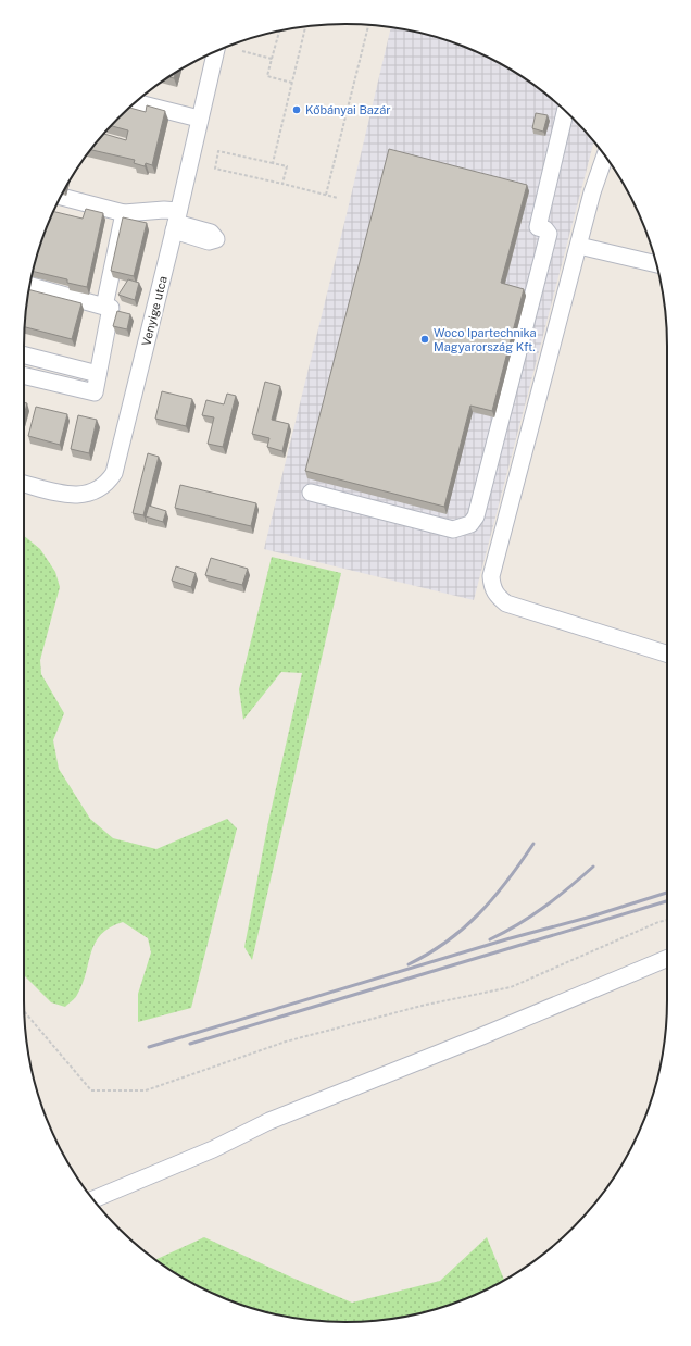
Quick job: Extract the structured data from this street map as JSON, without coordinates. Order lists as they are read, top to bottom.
{
  "streets": {
    "street": ["Venyige utca"]
  },
  "places": ["Kőbányai Bazár", "Woco Ipartechnika Magyarország Kft."]
}
